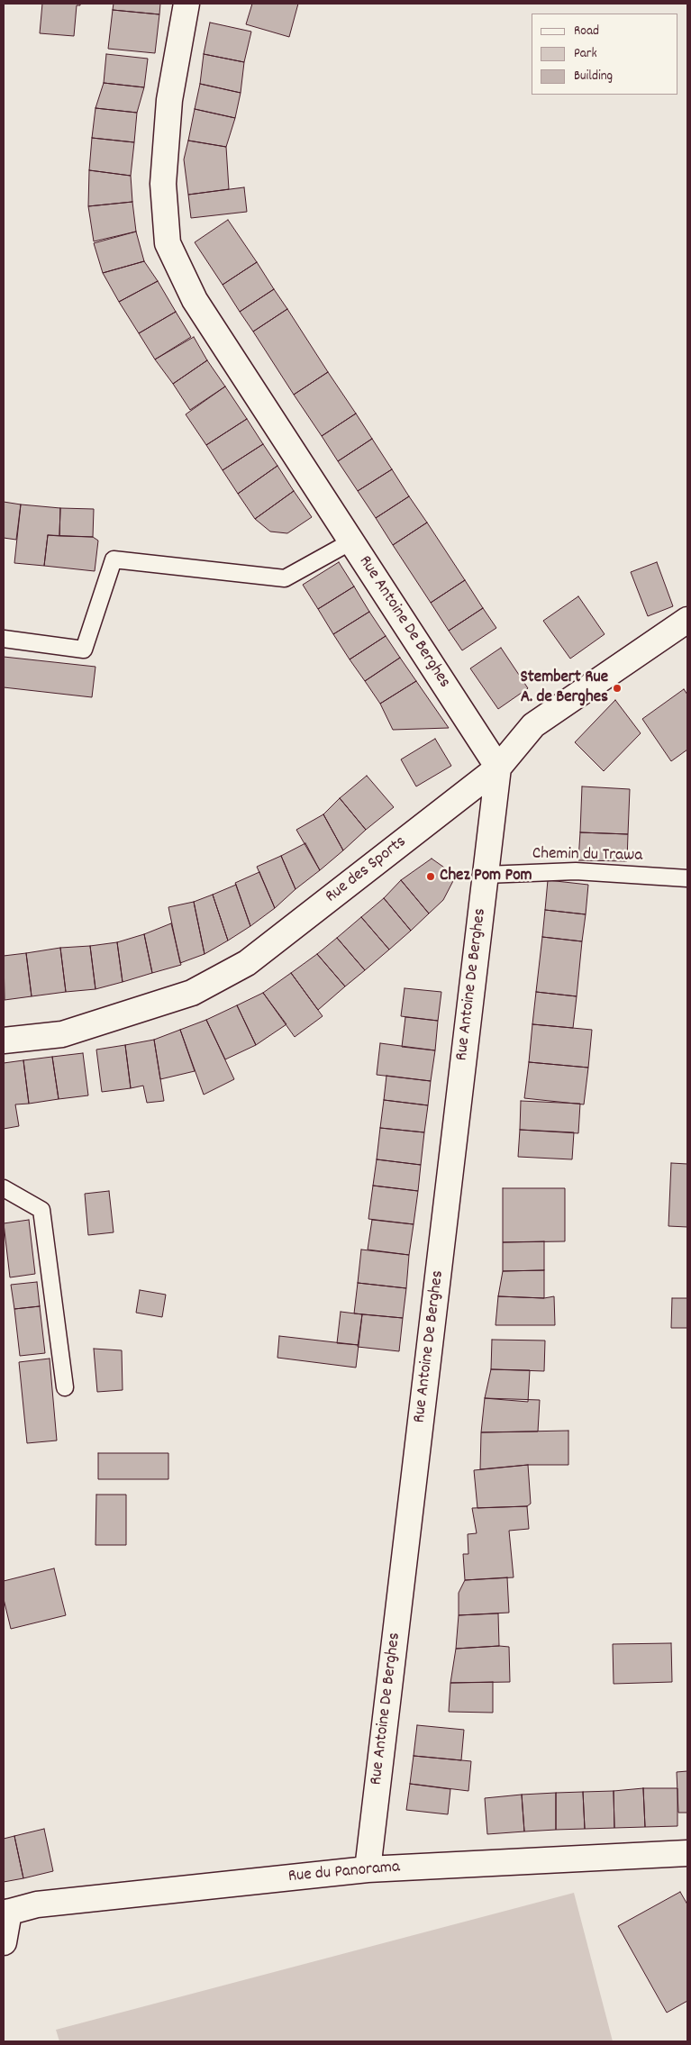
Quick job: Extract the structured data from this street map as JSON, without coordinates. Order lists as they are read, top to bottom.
{
  "streets": {
    "street": ["Rue Antoine De Berghes", "Rue des Sports", "Rue du Panorama"],
    "lane": ["Chemin du Trawa"]
  },
  "crossings": [
    ["Rue Antoine De Berghes", "Chemin du Trawa"],
    ["Rue Antoine De Berghes", "Rue des Sports"],
    ["Rue Antoine De Berghes", "Rue du Panorama"]
  ],
  "places": ["Stembert Rue A. de Berghes", "Chez Pom Pom"],
  "legend": ["Road", "Park", "Building"]
}
